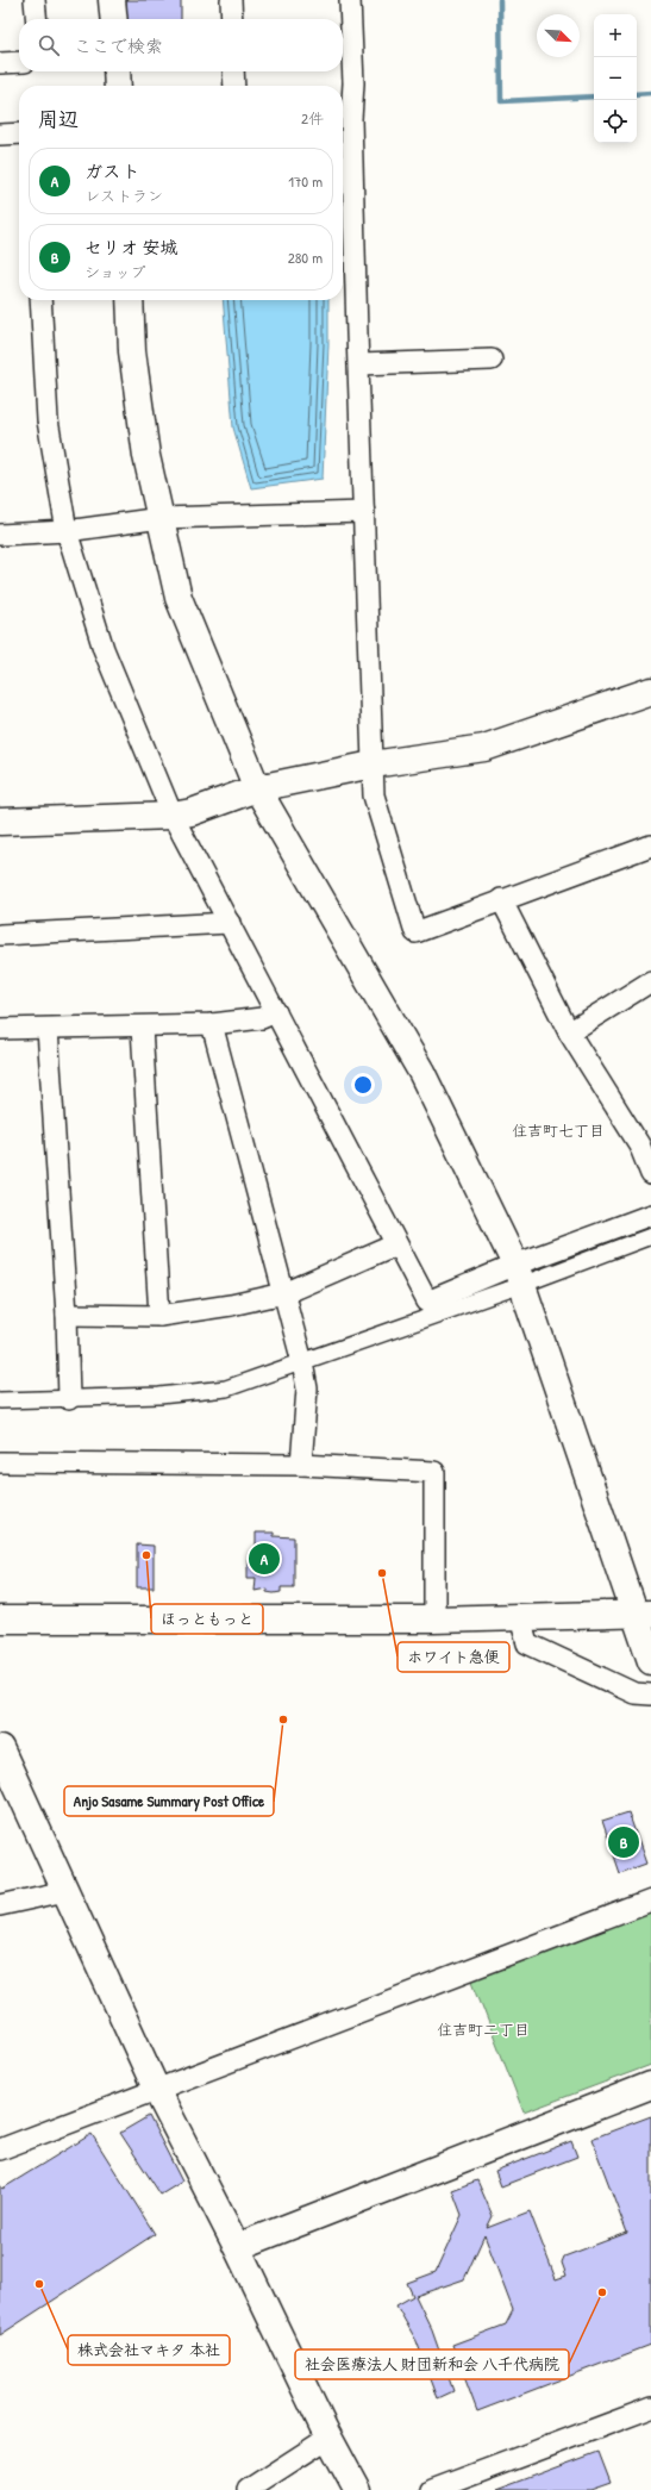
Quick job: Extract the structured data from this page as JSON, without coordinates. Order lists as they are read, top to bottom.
{
  "districts": ["住吉町七丁目", "住吉町二丁目"],
  "places": [
    "ほっともっと",
    "ホワイト急便",
    "Anjo Sasame Summary Post Office",
    "株式会社マキタ 本社",
    "社会医療法人 財団新和会 八千代病院"
  ],
  "north": "bottom right",
  "page": {
    "map_buttons": ["+", "−"],
    "search": "ここで検索",
    "heading": ["周辺", "2件"],
    "list": [
      {
        "mark": "A",
        "name": "ガスト",
        "note": "レストラン",
        "value": "170 m"
      },
      {
        "mark": "B",
        "name": "セリオ 安城",
        "note": "ショップ",
        "value": "280 m"
      }
    ],
    "pins": ["A", "B"]
  }
}
